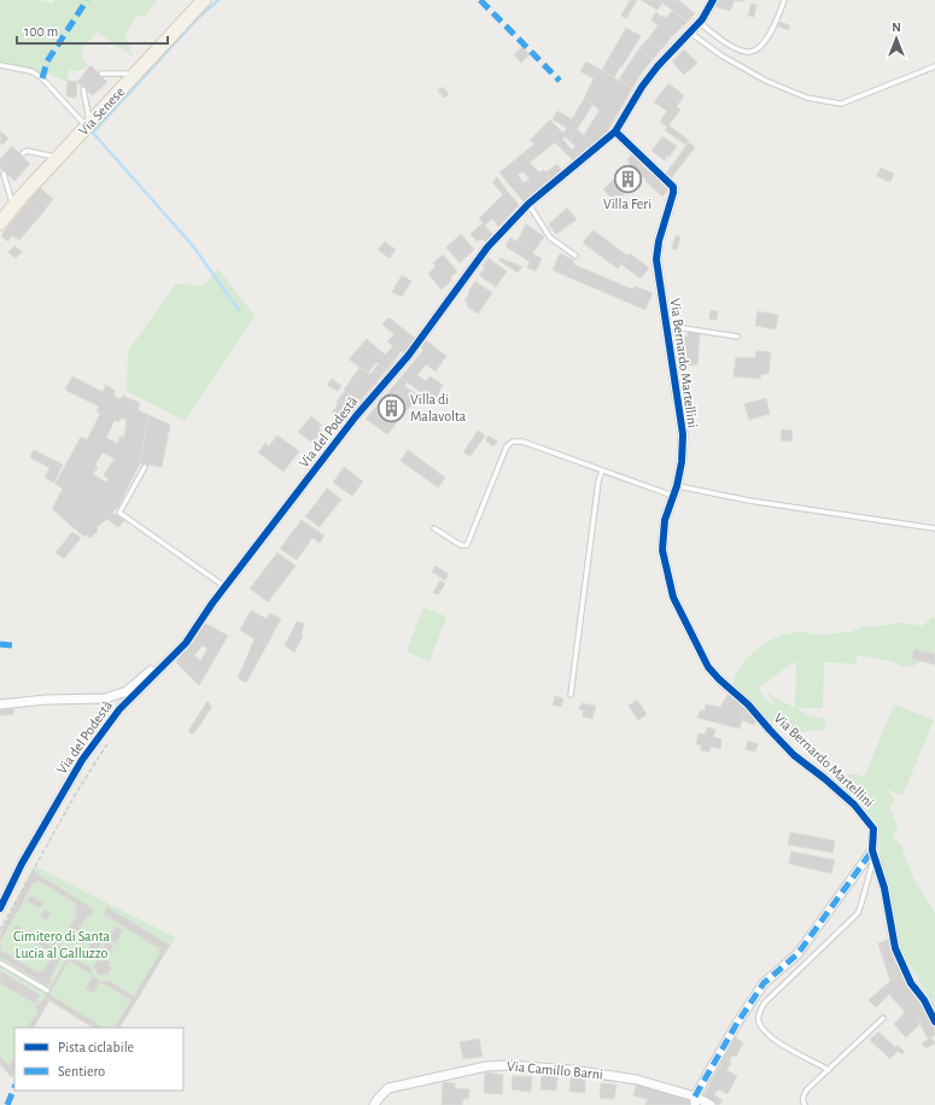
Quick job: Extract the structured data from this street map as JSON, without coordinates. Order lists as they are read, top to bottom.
{
  "streets": {
    "main road": ["Via Senese"],
    "street": ["Via Bernardo Martellini", "Via del Podestà", "Via Camillo Barni"]
  },
  "crossings": [
    ["Via Bernardo Martellini", "Via del Podestà"]
  ],
  "parks": ["Cimitero di Santa Lucia al Galluzzo"],
  "places": {
    "building": ["Villa Feri", "Villa di Malavolta"]
  },
  "legend": ["Pista ciclabile", "Sentiero"],
  "scale_bar": "100 m",
  "north": "top"
}
